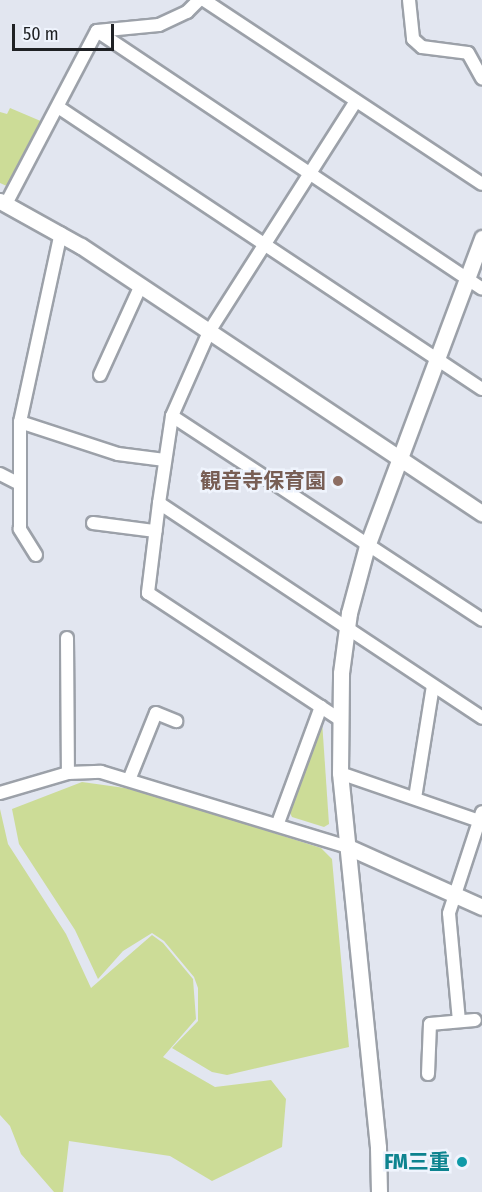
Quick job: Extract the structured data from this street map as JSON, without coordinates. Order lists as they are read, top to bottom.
{
  "places": ["観音寺保育園", "FM三重"],
  "scale_bar": "50 m"
}
